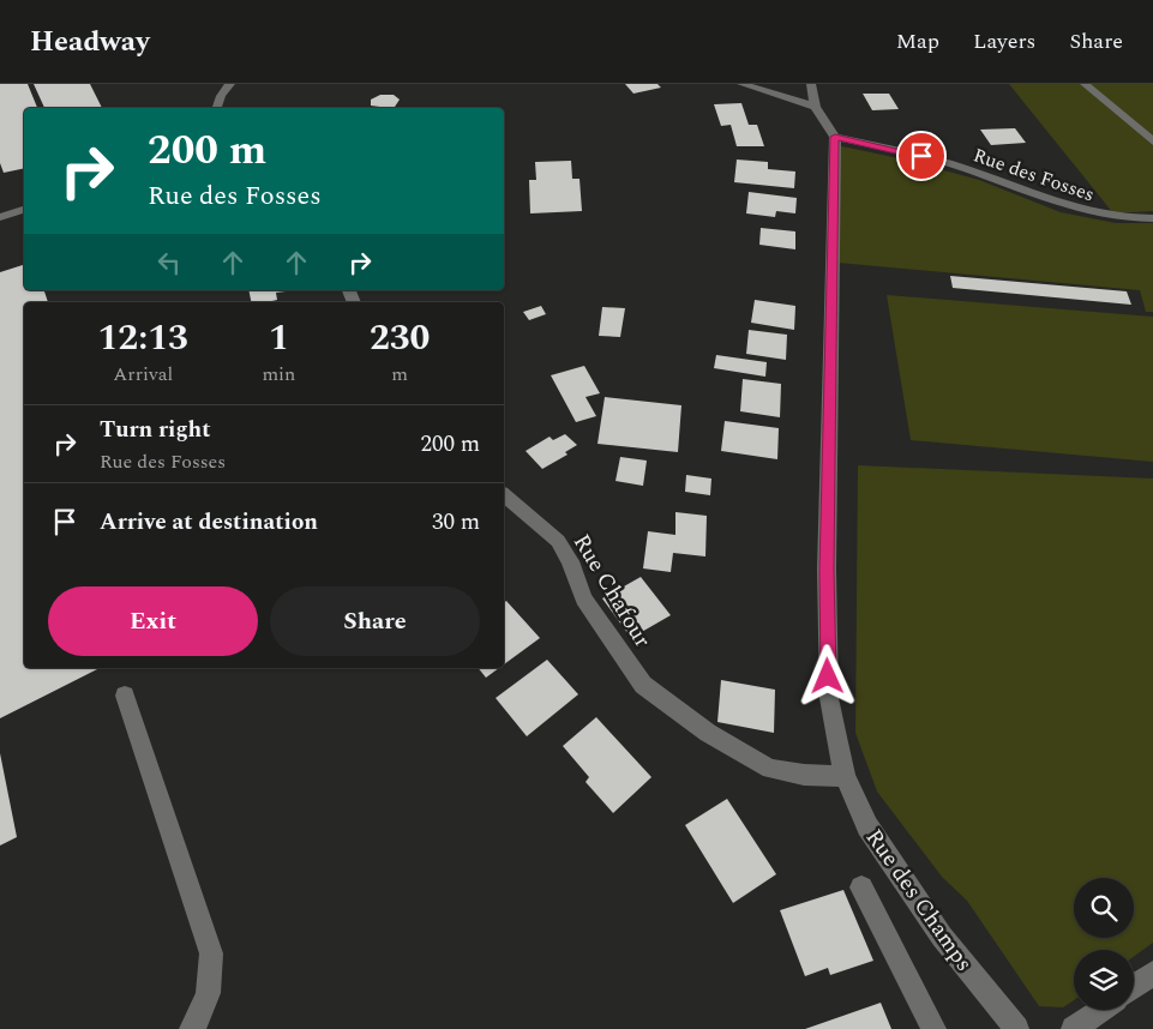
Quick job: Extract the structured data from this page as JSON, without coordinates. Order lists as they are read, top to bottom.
{
  "streets": {
    "street": ["Rue des Fosses", "Rue Chafour", "Rue des Champs"]
  },
  "crossings": [
    ["Rue des Fosses", "Rue des Champs"],
    ["Rue Chafour", "Rue des Champs"]
  ],
  "page": {
    "header": "Headway",
    "nav": ["Map", "Layers", "Share"],
    "turn": ["200 m", "Rue des Fosses"],
    "eta": [
      "12:13",
      "Arrival",
      "1",
      "min",
      "230",
      "m"
    ],
    "list": [
      {
        "name": "Turn right",
        "note": "Rue des Fosses",
        "value": "200 m"
      },
      {
        "name": "Arrive at destination",
        "value": "30 m"
      }
    ],
    "buttons": ["Exit", "Share"]
  }
}
